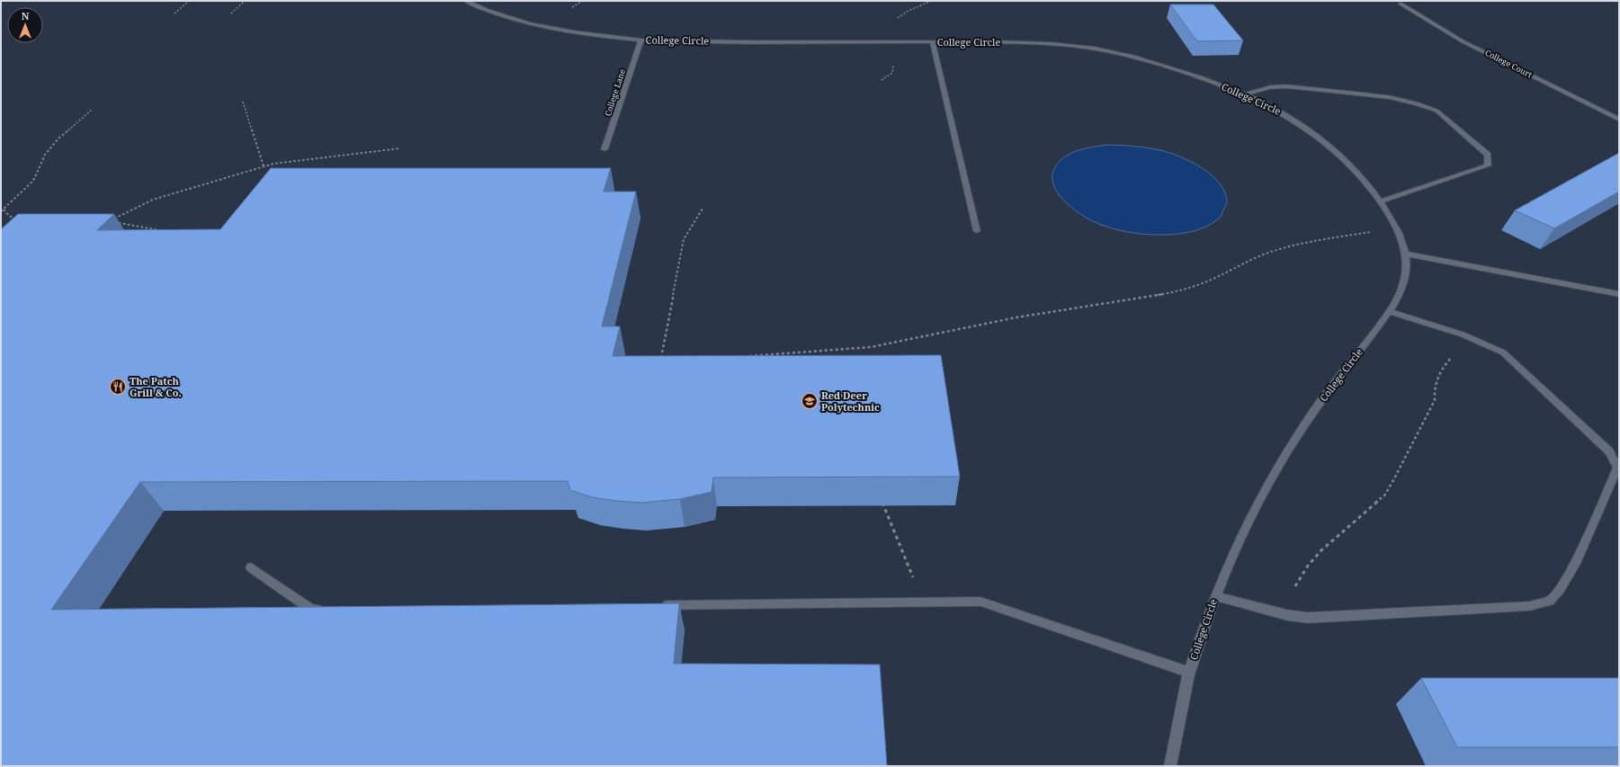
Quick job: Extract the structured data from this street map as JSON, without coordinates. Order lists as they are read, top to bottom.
{
  "streets": {
    "street": ["College Circle", "College Court", "College Lane"]
  },
  "crossings": [
    ["College Circle", "College Lane"]
  ],
  "places": {
    "restaurant": ["The Patch Grill & Co."],
    "school or university": ["Red Deer Polytechnic"]
  },
  "north": "top"
}
